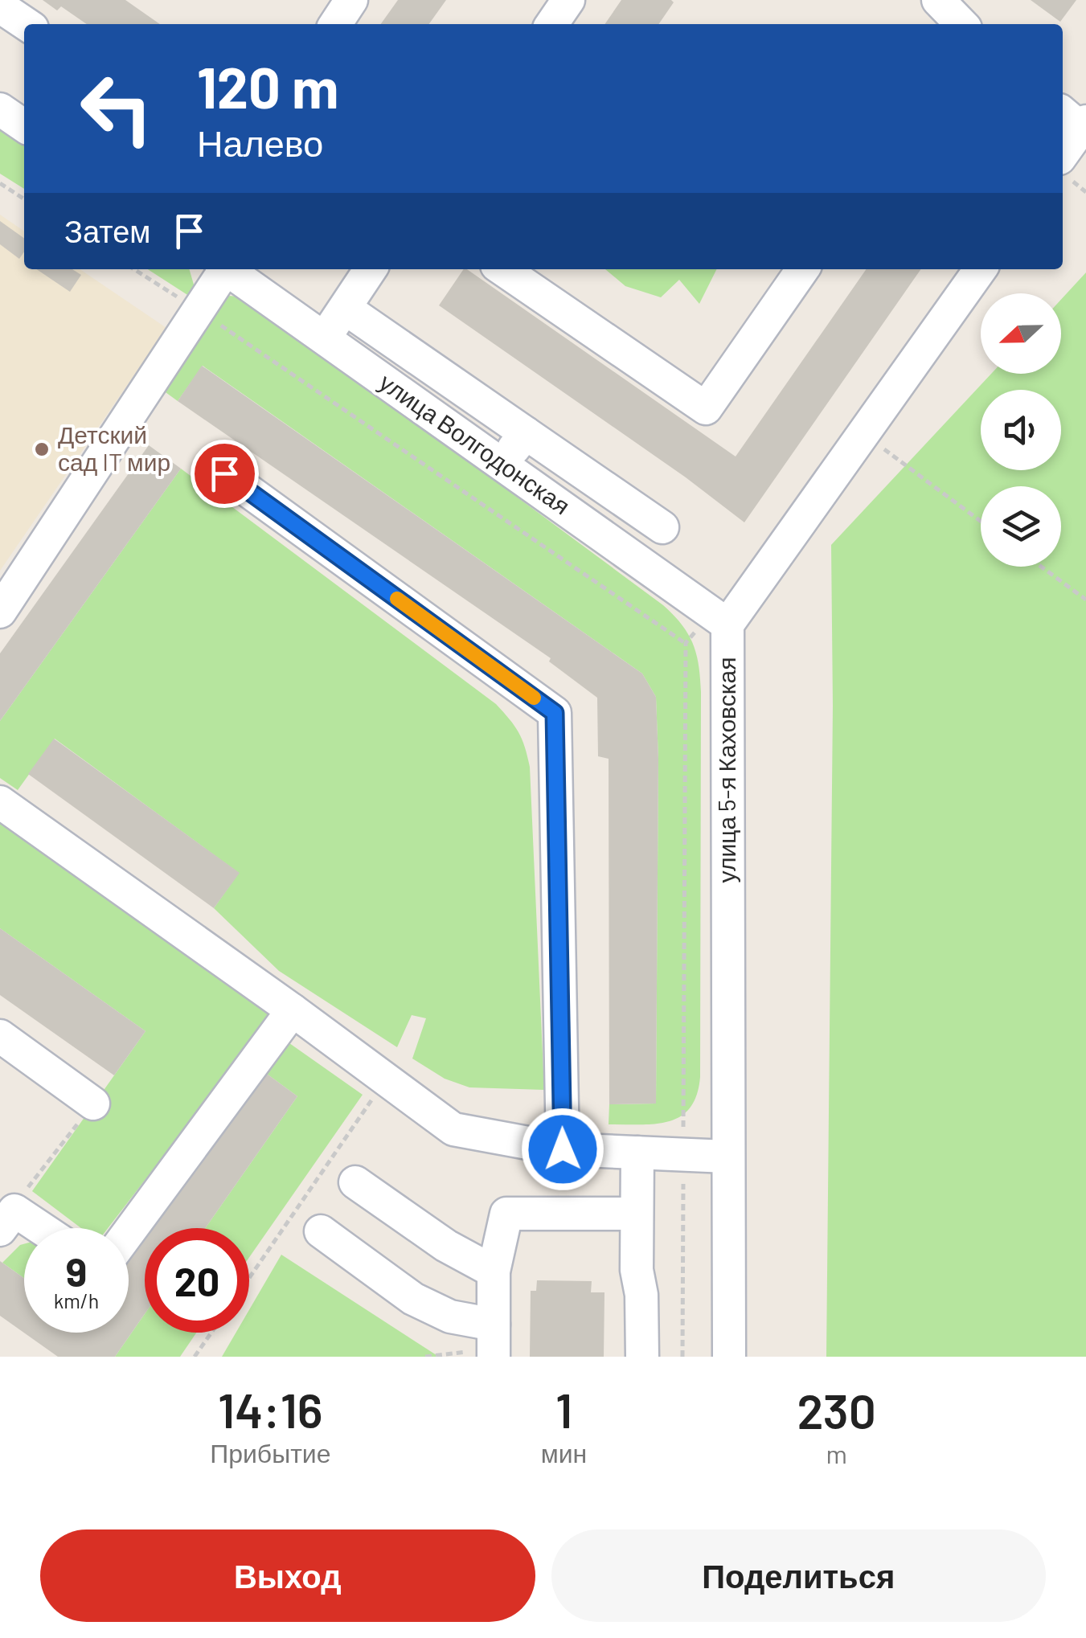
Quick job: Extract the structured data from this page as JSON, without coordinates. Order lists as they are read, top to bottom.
{
  "streets": {
    "street": ["улица Волгодонская", "улица 5-я Каховская"]
  },
  "crossings": [
    ["улица Волгодонская", "улица 5-я Каховская"]
  ],
  "places": ["Детский сад IT мир"],
  "north": "left",
  "page": {
    "turn": ["120 m", "Налево"],
    "then": "Затем",
    "speed": "9 km/h",
    "limit": "20",
    "eta": [
      "14:16",
      "Прибытие",
      "1",
      "мин",
      "230",
      "m"
    ],
    "buttons": ["Выход", "Поделиться"]
  }
}
